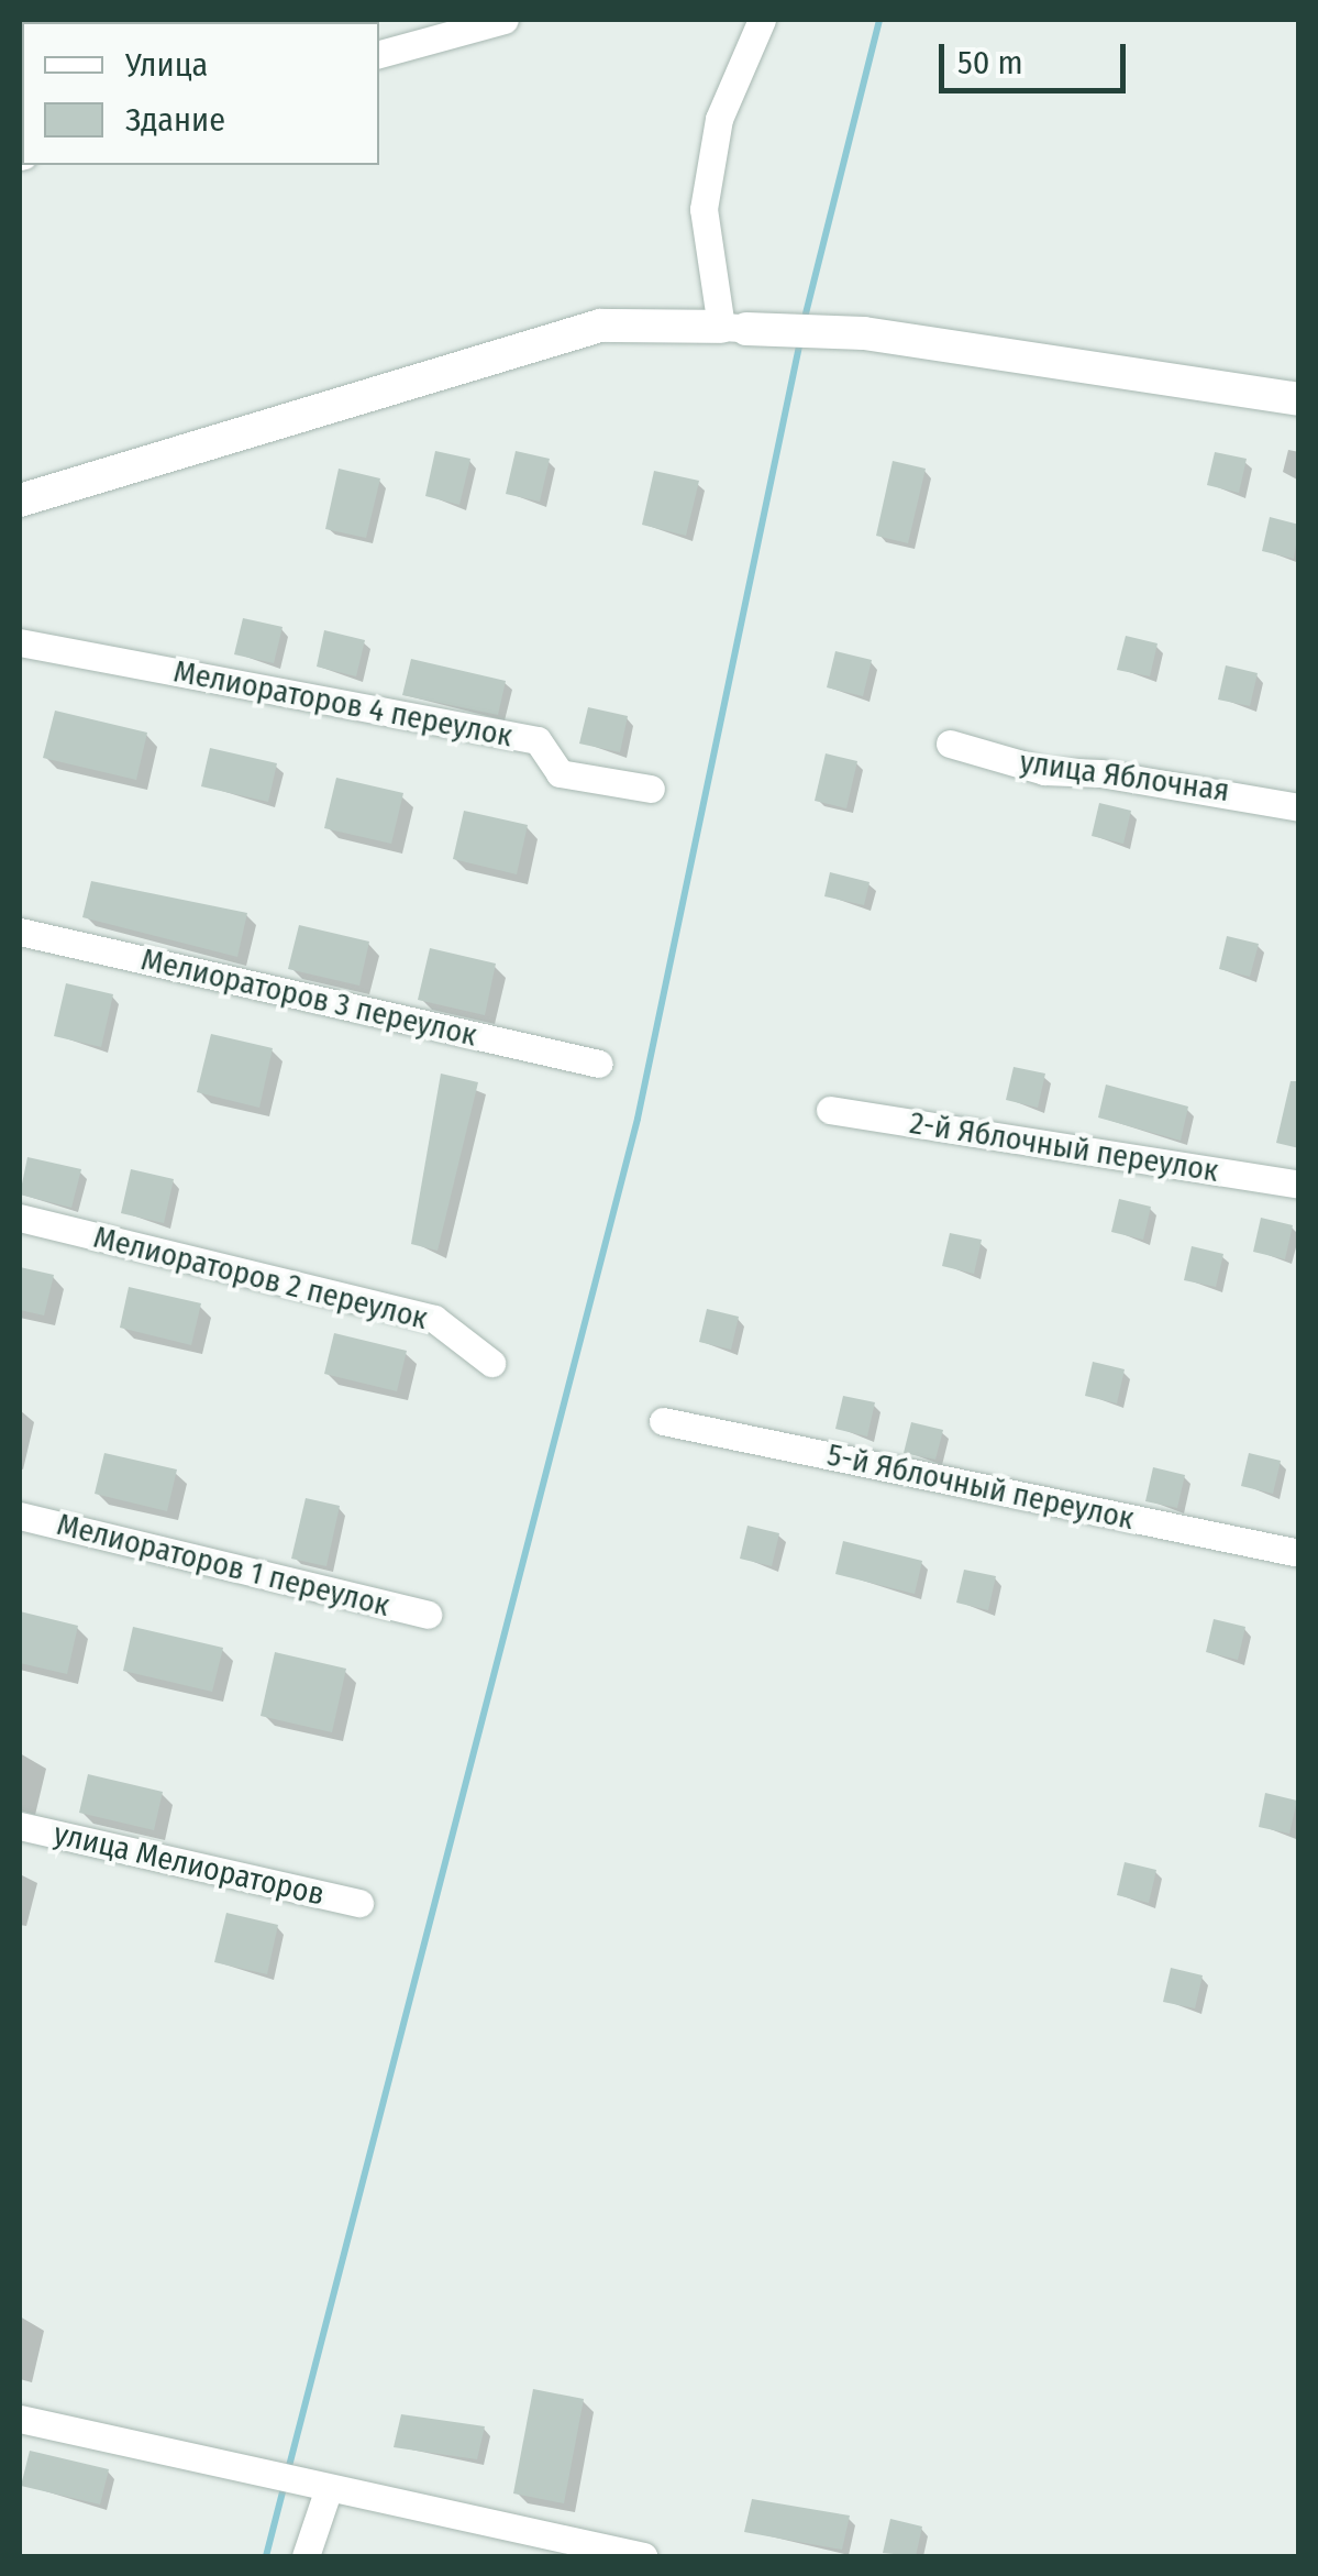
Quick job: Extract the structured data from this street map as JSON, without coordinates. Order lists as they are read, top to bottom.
{
  "streets": {
    "street": [
      "Мелиораторов 4 переулок",
      "улица Яблочная",
      "Мелиораторов 3 переулок",
      "2-й Яблочный переулок",
      "Мелиораторов 2 переулок",
      "5-й Яблочный переулок",
      "Мелиораторов 1 переулок",
      "улица Мелиораторов"
    ]
  },
  "legend": ["Улица", "Здание"],
  "scale_bar": "50 m"
}
